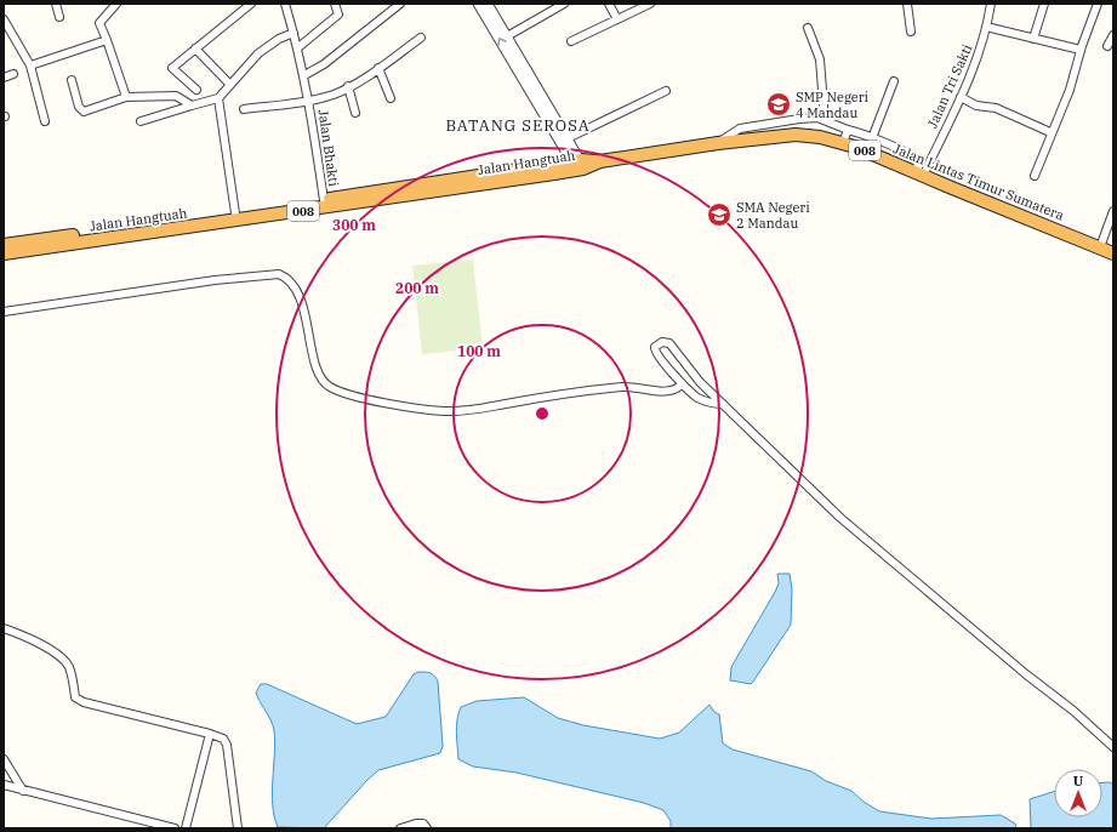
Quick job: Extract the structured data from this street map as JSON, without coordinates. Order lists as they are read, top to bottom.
{
  "streets": {
    "highway": ["008", "Jalan Hangtuah", "Jalan Lintas Timur Sumatera"],
    "street": ["Jalan Tri Sakti", "Jalan Bhakti"]
  },
  "crossings": [
    ["Jalan Tri Sakti", "Jalan Lintas Timur Sumatera"],
    ["Jalan Bhakti", "Jalan Hangtuah"],
    ["Jalan Hangtuah", "Jalan Lintas Timur Sumatera"]
  ],
  "districts": ["BATANG SEROSA"],
  "places": {
    "school or university": ["SMP Negeri 4 Mandau", "SMA Negeri 2 Mandau"]
  },
  "north": "top",
  "rings": ["300 m", "200 m", "100 m"]
}
